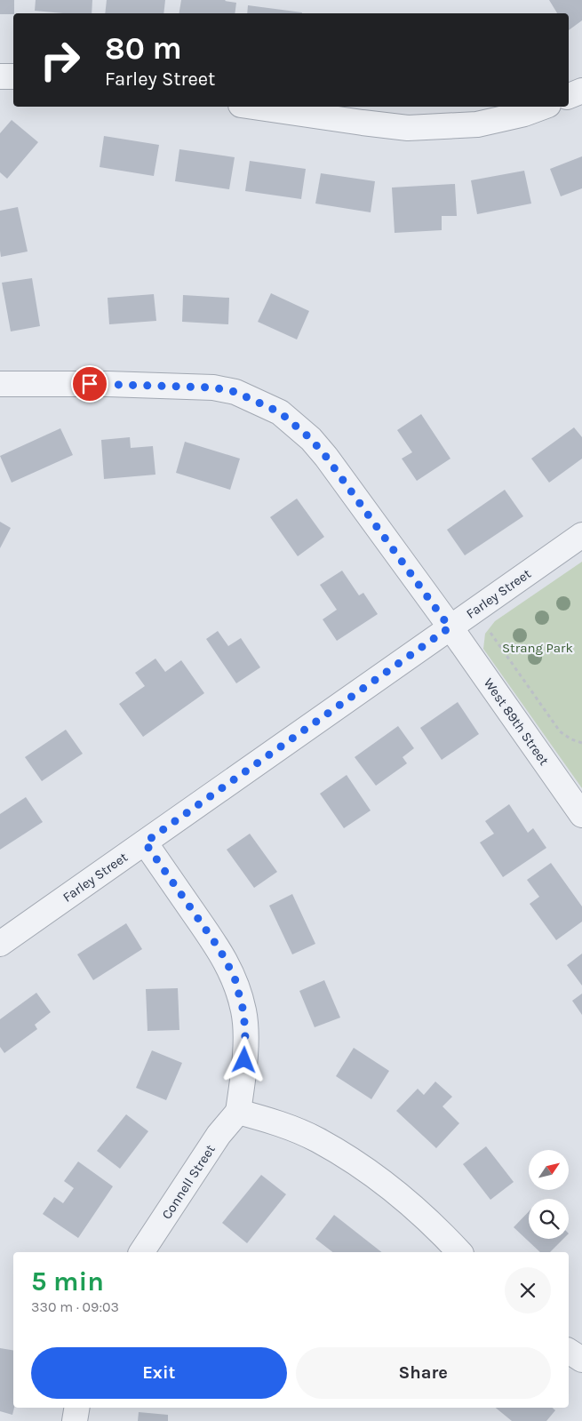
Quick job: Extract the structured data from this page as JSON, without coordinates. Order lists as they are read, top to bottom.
{
  "streets": {
    "street": ["Farley Street", "West 89th Street", "Connell Street"]
  },
  "crossings": [
    ["Farley Street", "West 89th Street"]
  ],
  "parks": ["Strang Park"],
  "north": "top right",
  "page": {
    "turn": ["80 m", "Farley Street"],
    "heading": ["5 min", "330 m · 09:03"],
    "buttons": ["Exit", "Share"]
  }
}
